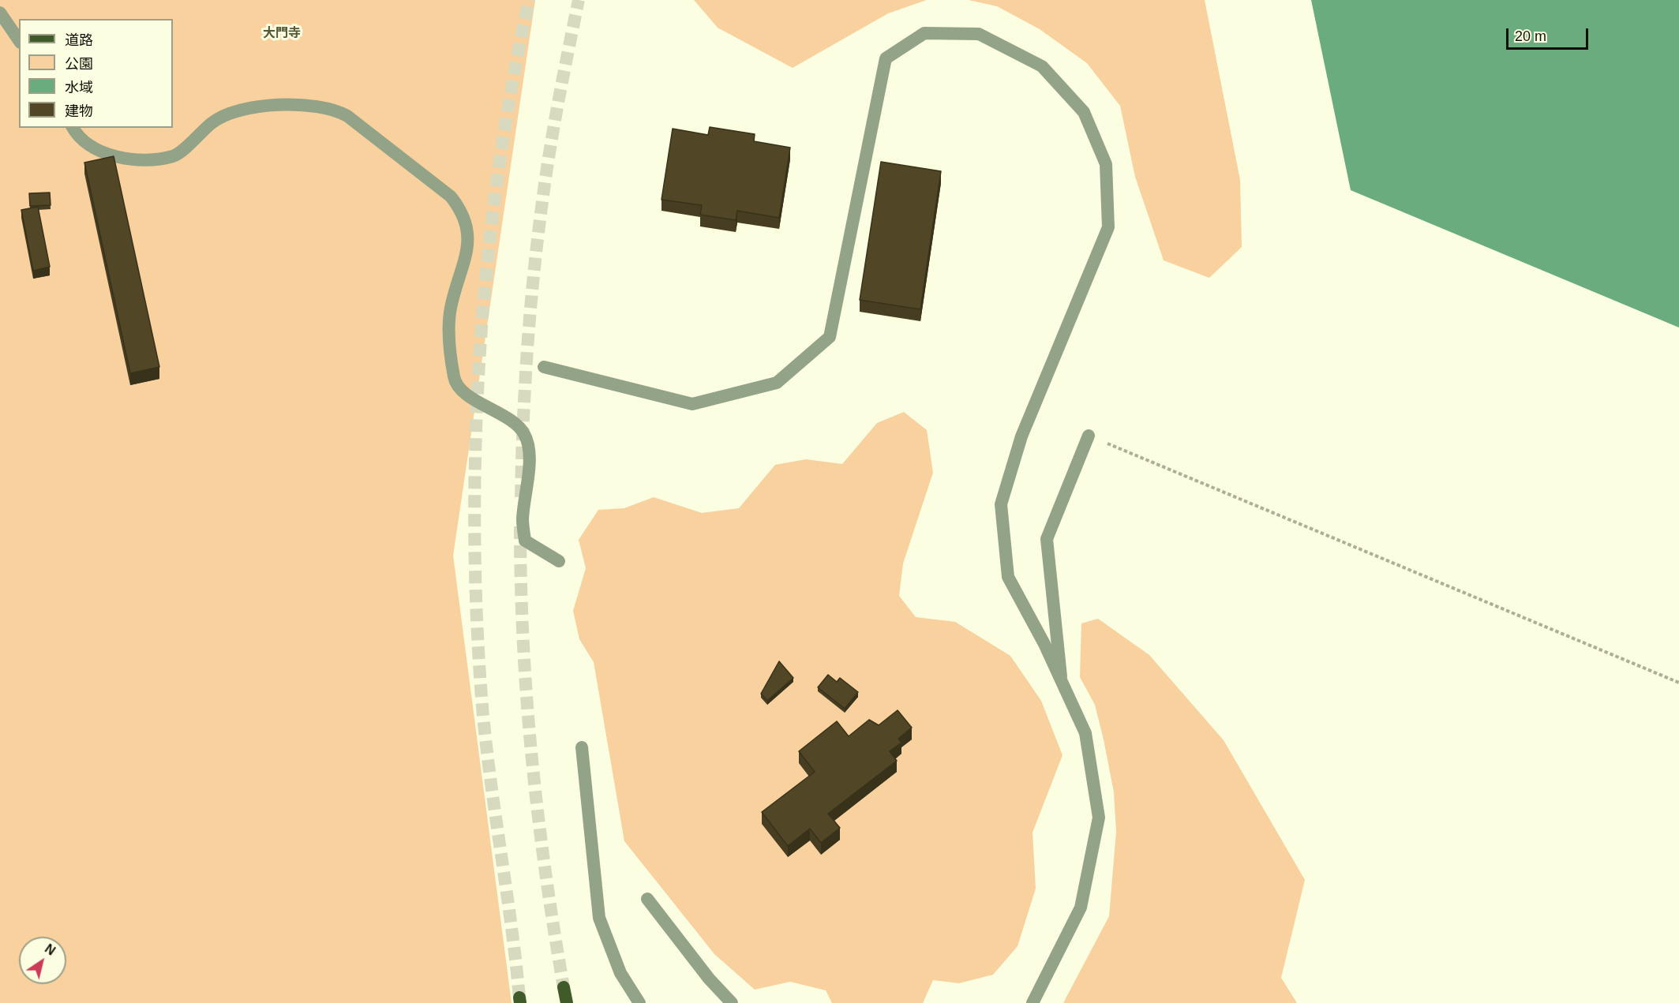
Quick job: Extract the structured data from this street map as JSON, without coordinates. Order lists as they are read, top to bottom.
{
  "districts": ["大門寺"],
  "legend": [
    "道路",
    "公園",
    "水域",
    "建物"
  ],
  "scale_bar": "20 m",
  "north": "top right"
}
